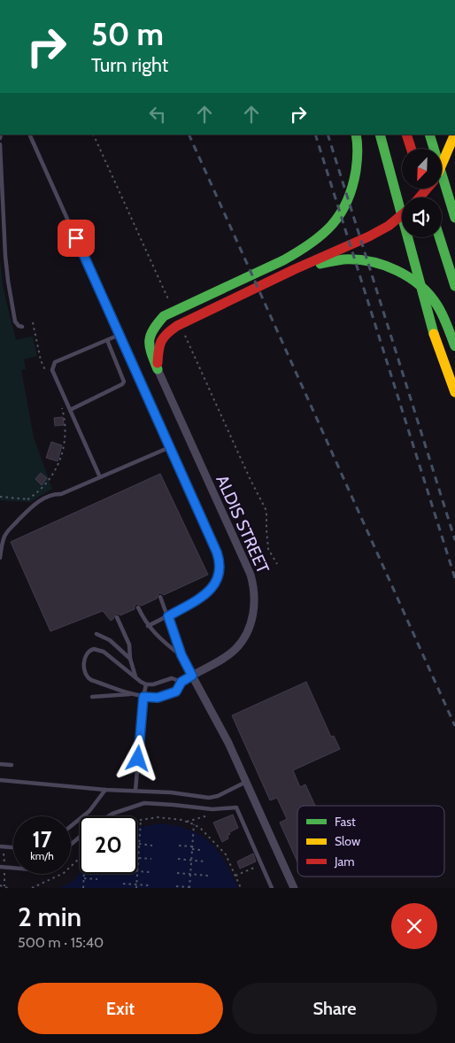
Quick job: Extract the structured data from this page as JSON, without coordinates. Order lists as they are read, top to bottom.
{
  "streets": {
    "street": ["ALDIS STREET"]
  },
  "legend": ["Fast", "Slow", "Jam"],
  "north": "bottom left",
  "page": {
    "turn": ["50 m", "Turn right"],
    "speed": "17 km/h",
    "limit": "20",
    "heading": ["2 min", "500 m · 15:40"],
    "buttons": ["Exit", "Share"]
  }
}
